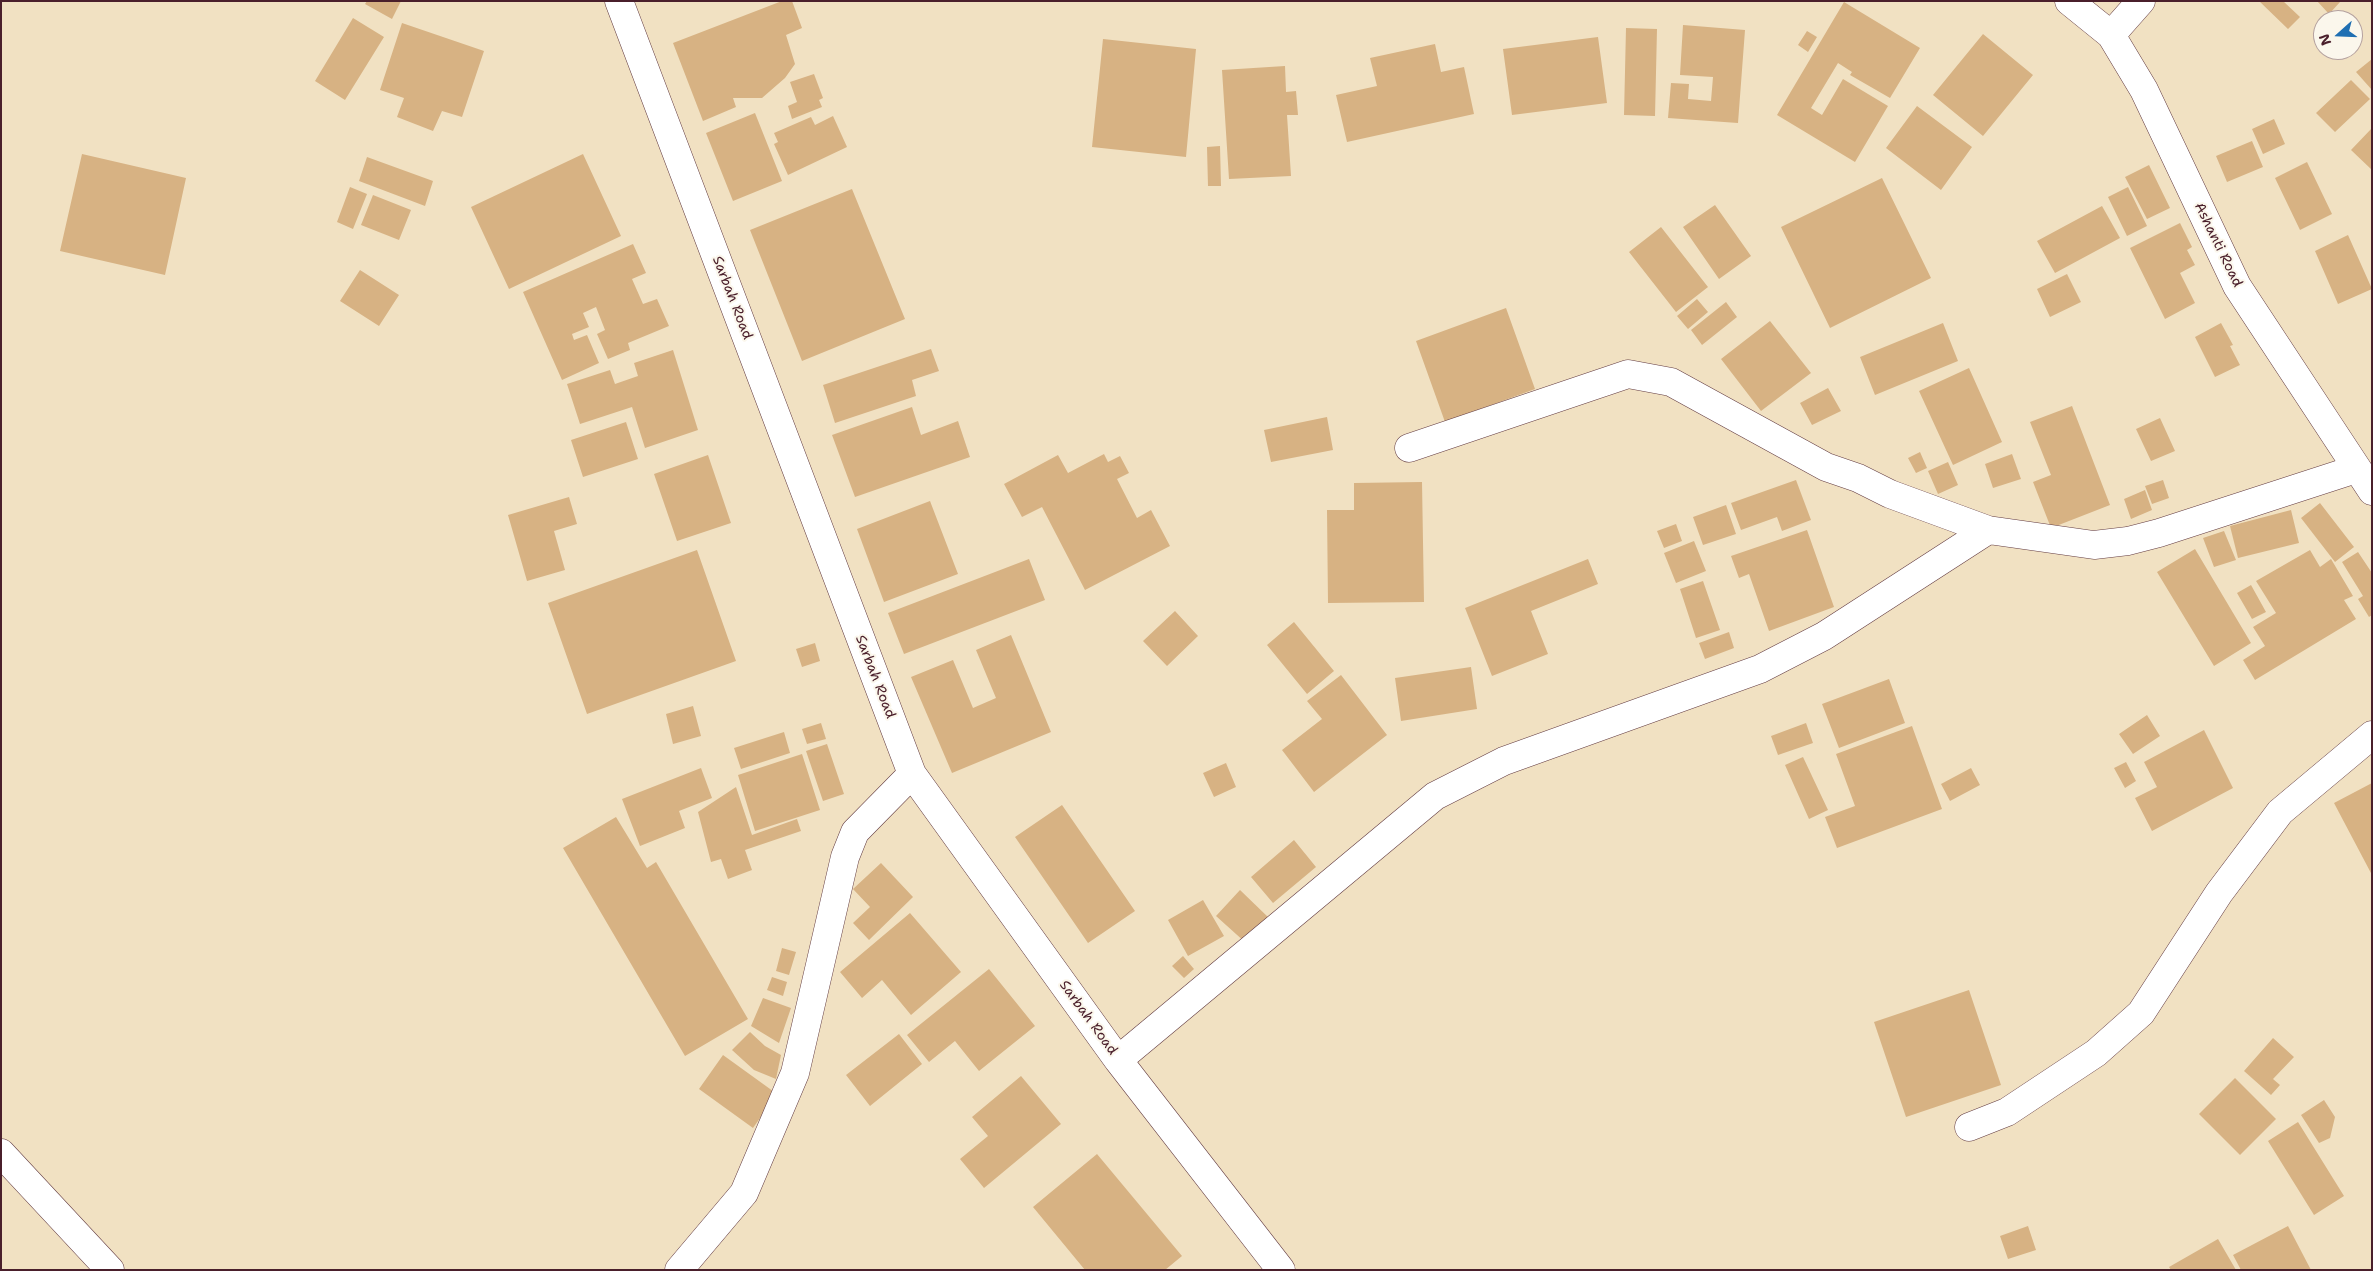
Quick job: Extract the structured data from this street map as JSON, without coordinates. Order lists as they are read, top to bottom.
{
  "streets": {
    "street": ["Ashanti Road", "Sarbah Road"]
  },
  "north": "left"
}
